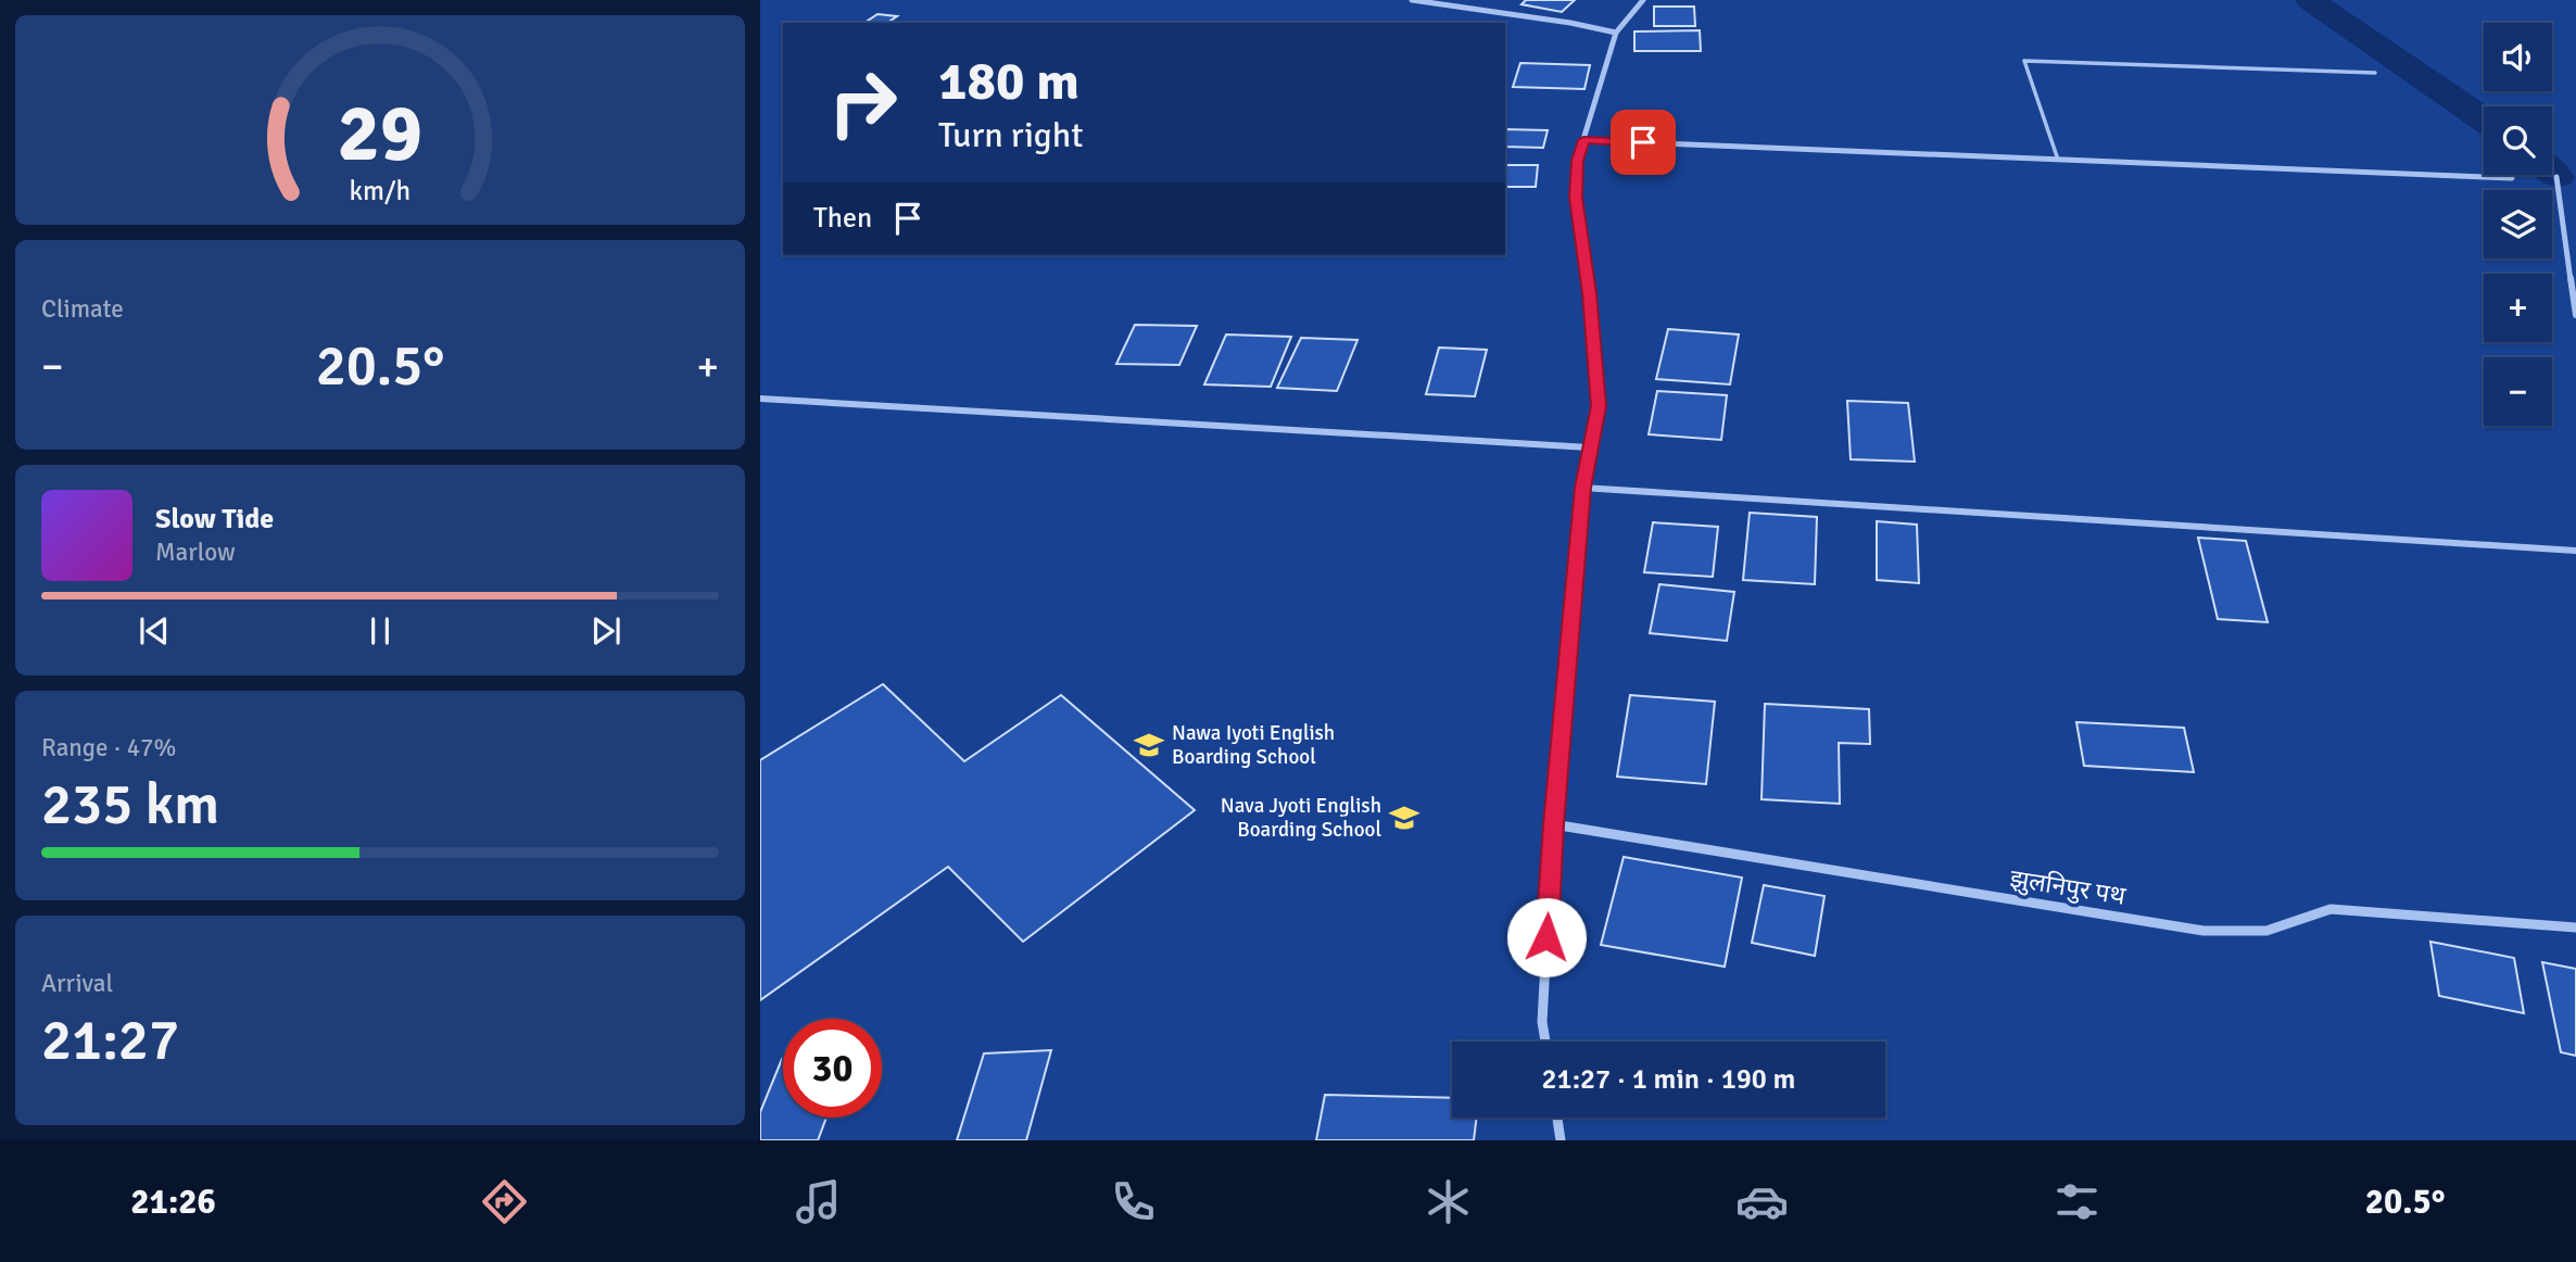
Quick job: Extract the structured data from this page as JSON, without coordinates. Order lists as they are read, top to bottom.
{
  "streets": {
    "street": ["झुलनिपुर पथ"]
  },
  "places": {
    "school or university": ["Nawa Iyoti English Boarding School", "Nava Jyoti English Boarding School"]
  },
  "page": {
    "map_buttons": ["+", "−"],
    "turn": ["180 m", "Turn right"],
    "then": "Then",
    "tile": [
      "Climate",
      ["Range · 47%", "235 km"],
      ["Arrival", "21:27"]
    ],
    "heat": ["−", "20.5°", "+"],
    "song": ["Slow Tide", "Marlow"],
    "limit": "30",
    "trip": "21:27 · 1 min · 190 m",
    "tabs": ["21:26", "20.5°"],
    "gauge": ["29", "km/h"]
  }
}
